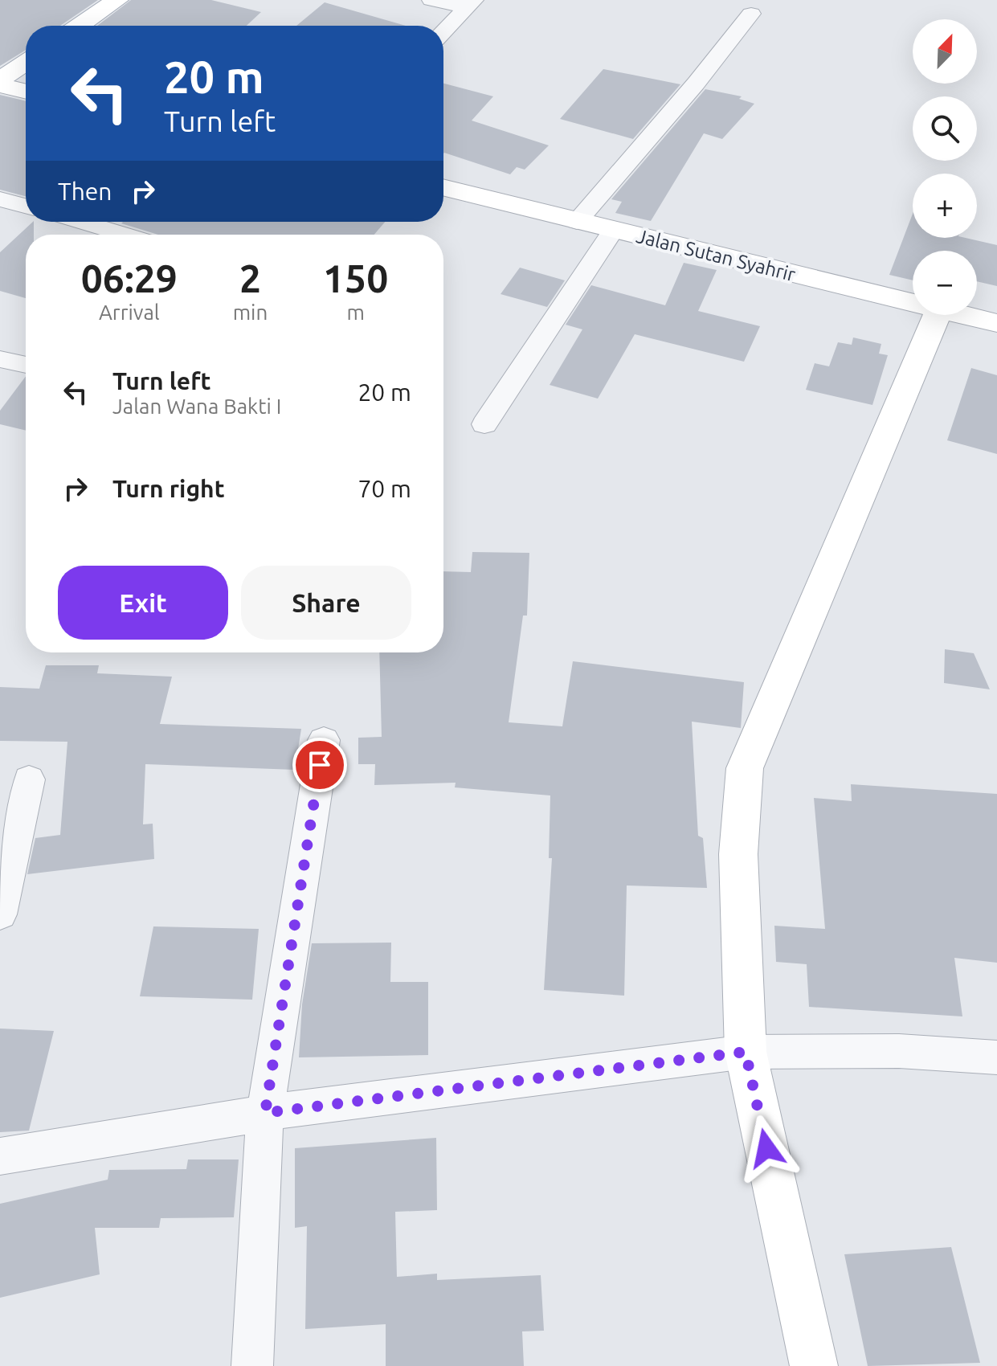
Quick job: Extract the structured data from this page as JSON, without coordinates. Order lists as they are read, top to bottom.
{
  "streets": {
    "street": ["Jalan Sutan Syahrir"]
  },
  "north": "top right",
  "page": {
    "map_buttons": ["+", "−"],
    "turn": ["20 m", "Turn left"],
    "then": "Then",
    "eta": [
      "06:29",
      "Arrival",
      "2",
      "min",
      "150",
      "m"
    ],
    "list": [
      {
        "name": "Turn left",
        "note": "Jalan Wana Bakti I",
        "value": "20 m"
      },
      {
        "name": "Turn right",
        "value": "70 m"
      }
    ],
    "buttons": ["Exit", "Share"]
  }
}
